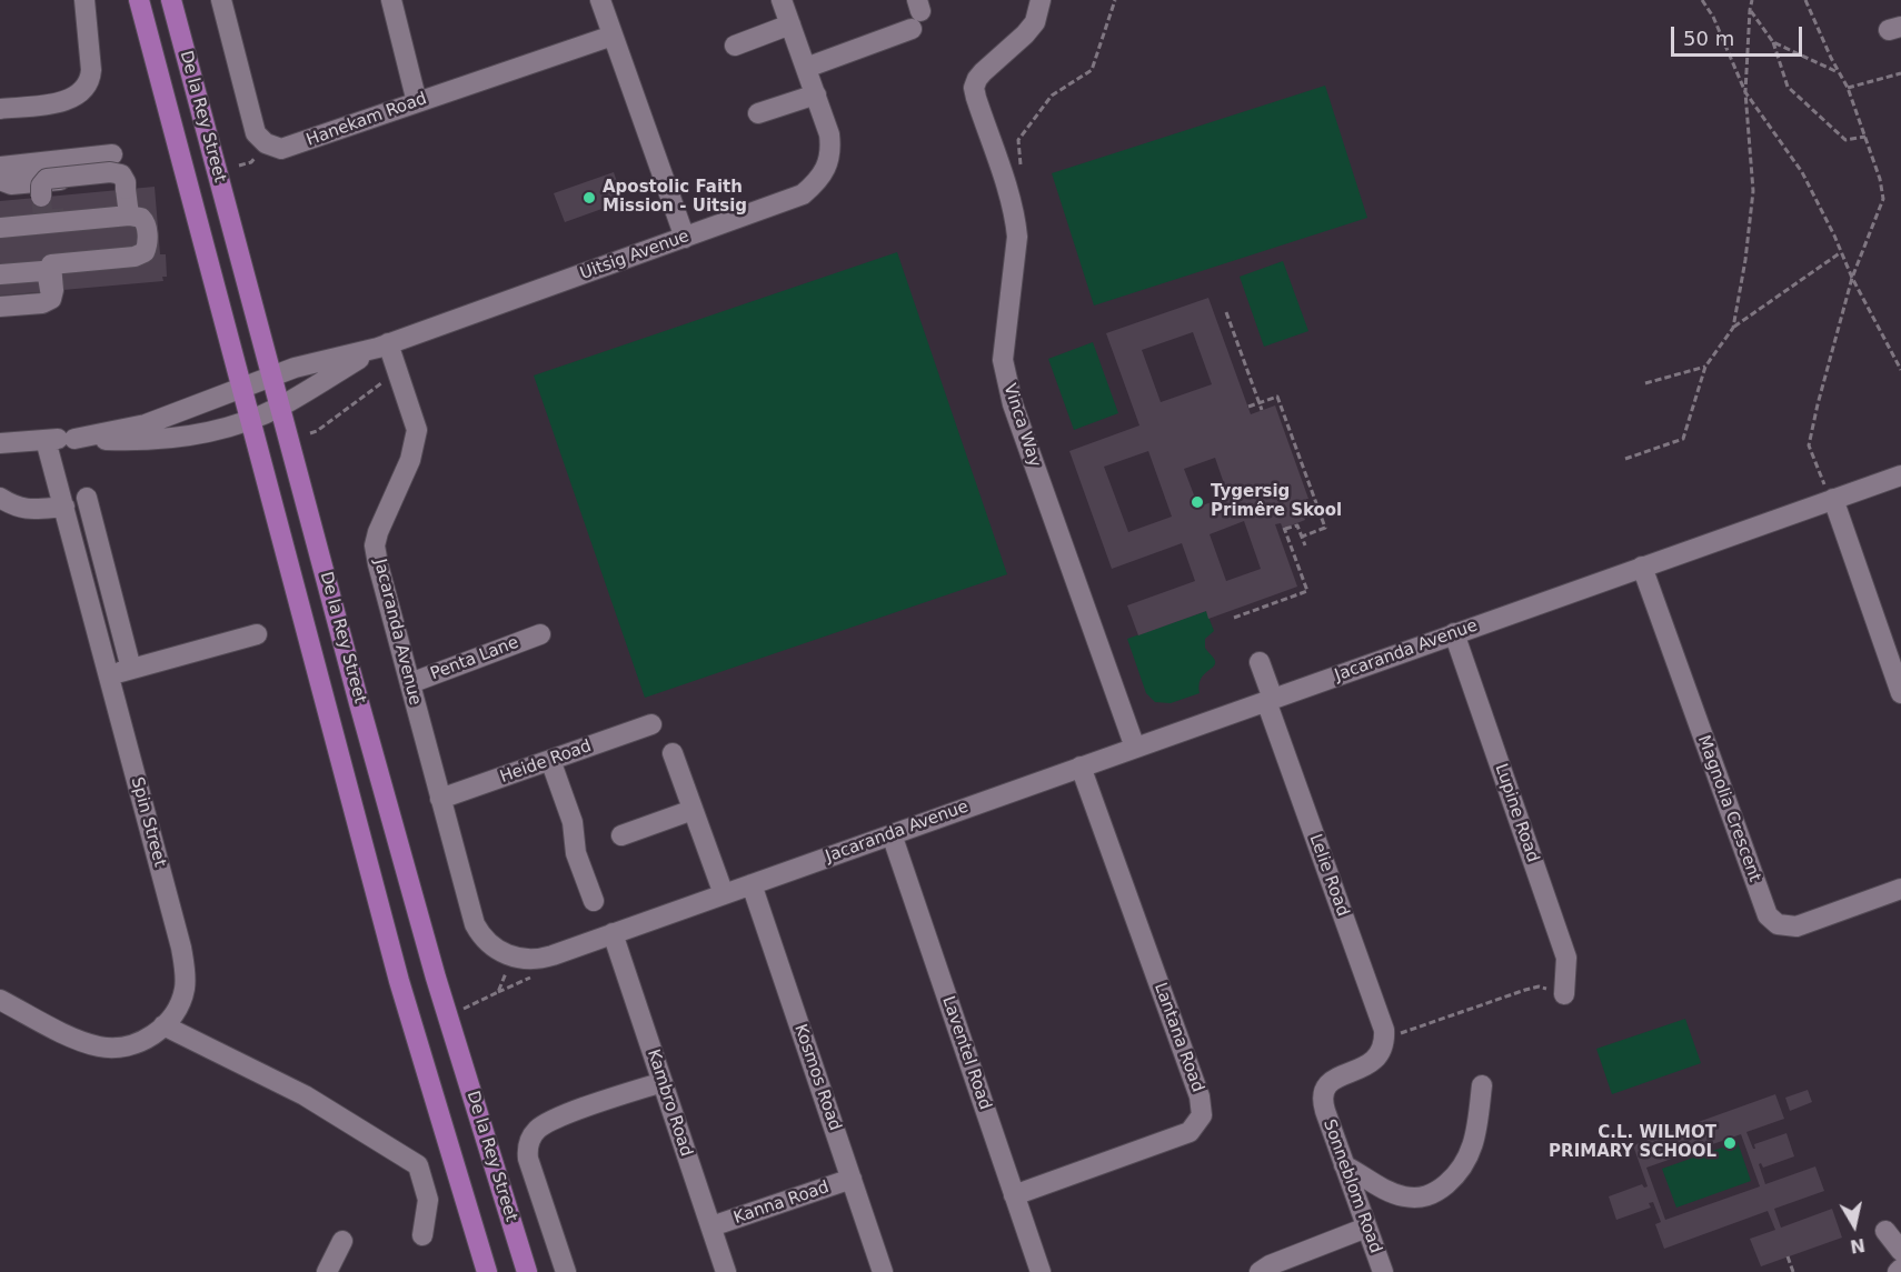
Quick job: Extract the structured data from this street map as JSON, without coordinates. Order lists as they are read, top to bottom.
{
  "streets": {
    "main road": ["De la Rey Street"],
    "street": [
      "Hanekam Road",
      "Uitsig Avenue",
      "Vinca Way",
      "Jacaranda Avenue",
      "Penta Lane",
      "Heide Road",
      "Magnolia Crescent",
      "Lupine Road",
      "Spin Street",
      "Lelie Road",
      "Lantana Road",
      "Laventel Road",
      "Kosmos Road",
      "Kambro Road",
      "Sonneblom Road",
      "Kanna Road"
    ]
  },
  "crossings": [
    ["De la Rey Street", "Uitsig Avenue"],
    ["Uitsig Avenue", "Jacaranda Avenue"],
    ["Vinca Way", "Jacaranda Avenue"],
    ["Jacaranda Avenue", "Penta Lane"],
    ["Jacaranda Avenue", "Heide Road"],
    ["Jacaranda Avenue", "Magnolia Crescent"],
    ["Jacaranda Avenue", "Lupine Road"],
    ["Jacaranda Avenue", "Lelie Road"],
    ["Jacaranda Avenue", "Lantana Road"],
    ["Jacaranda Avenue", "Laventel Road"],
    ["Jacaranda Avenue", "Kosmos Road"],
    ["Jacaranda Avenue", "Kambro Road"],
    ["Lelie Road", "Sonneblom Road"],
    ["Lantana Road", "Laventel Road"],
    ["Kosmos Road", "Kanna Road"],
    ["Kambro Road", "Kanna Road"]
  ],
  "places": ["Apostolic Faith Mission - Uitsig", "Tygersig Primêre Skool", "C.L. WILMOT PRIMARY SCHOOL"],
  "scale_bar": "50 m",
  "north": "bottom"
}
